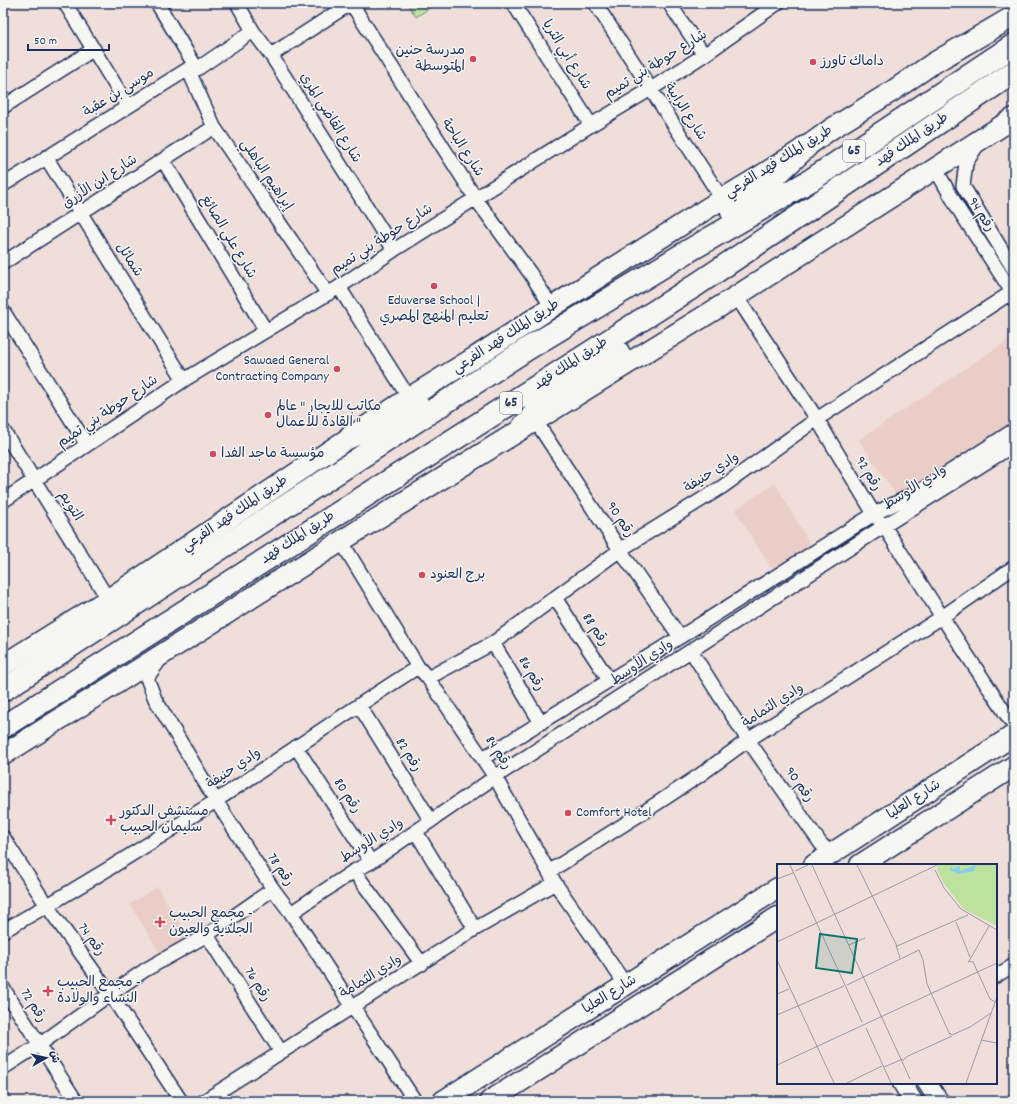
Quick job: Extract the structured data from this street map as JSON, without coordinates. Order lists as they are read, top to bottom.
{
  "streets": {
    "highway": ["طريق الملك فهد", "65"],
    "main road": ["طريق الملك فهد الفرعي", "شارع العليا"],
    "street": [
      "شارع أبي الثريا",
      "شارع حوطة بني تميم",
      "موسى بن عقبة",
      "شارع الرابية",
      "شارع القاضي المري",
      "شارع الباحة",
      "إبراهيم الباهلي",
      "شارع ابن الأزرق",
      "رقم 94",
      "شارع علي الصائغ",
      "شمائل",
      "وادي حنيفة",
      "رقم 92",
      "وادي الأوسط",
      "التويم",
      "رقم 90",
      "رقم 88",
      "رقم 86",
      "وادي الثمامة",
      "رقم 84",
      "رقم 82",
      "رقم 80",
      "رقم 78",
      "رقم 74",
      "رقم 76",
      "رقم 72"
    ]
  },
  "crossings": [
    ["شارع أبي الثريا", "شارع حوطة بني تميم"],
    ["شارع حوطة بني تميم", "شارع الرابية"],
    ["شارع حوطة بني تميم", "شارع القاضي المري"],
    ["شارع حوطة بني تميم", "شارع الباحة"],
    ["شارع حوطة بني تميم", "إبراهيم الباهلي"],
    ["شارع حوطة بني تميم", "شارع علي الصائغ"],
    ["شارع حوطة بني تميم", "شمائل"],
    ["شارع حوطة بني تميم", "التويم"],
    ["موسى بن عقبة", "شارع القاضي المري"],
    ["موسى بن عقبة", "إبراهيم الباهلي"],
    ["موسى بن عقبة", "شمائل"],
    ["شارع الرابية", "طريق الملك فهد الفرعي"],
    ["شارع الباحة", "طريق الملك فهد الفرعي"],
    ["طريق الملك فهد الفرعي", "إبراهيم الباهلي"],
    ["طريق الملك فهد الفرعي", "التويم"],
    ["إبراهيم الباهلي", "شارع ابن الأزرق"],
    ["شارع ابن الأزرق", "شارع علي الصائغ"],
    ["شارع ابن الأزرق", "شمائل"],
    ["رقم 94", "وادي حنيفة"],
    ["وادي حنيفة", "رقم 92"],
    ["وادي حنيفة", "رقم 90"],
    ["وادي حنيفة", "رقم 88"],
    ["وادي حنيفة", "رقم 86"],
    ["وادي حنيفة", "رقم 84"],
    ["وادي حنيفة", "رقم 82"],
    ["وادي حنيفة", "رقم 80"],
    ["وادي حنيفة", "رقم 78"],
    ["وادي حنيفة", "رقم 74"],
    ["رقم 92", "وادي الأوسط"],
    ["رقم 92", "وادي الثمامة"],
    ["وادي الأوسط", "رقم 90"],
    ["وادي الأوسط", "رقم 88"],
    ["وادي الأوسط", "رقم 86"],
    ["وادي الأوسط", "رقم 84"],
    ["وادي الأوسط", "رقم 82"],
    ["وادي الأوسط", "رقم 80"],
    ["وادي الأوسط", "رقم 78"],
    ["رقم 90", "وادي الثمامة"],
    ["رقم 90", "شارع العليا"],
    ["وادي الثمامة", "رقم 84"],
    ["وادي الثمامة", "رقم 78"],
    ["وادي الثمامة", "رقم 76"],
    ["رقم 84", "شارع العليا"]
  ],
  "places": {
    "other": [
      "مدرسة حنين المتوسطة",
      "داماك تاورز",
      "Eduverse School | تعليم المنهج المصري",
      "Sawaed General Contracting Company",
      "مكاتب للايجار \" عالم القادة للأعمال \"",
      "مؤسسة ماجد الفدا",
      "برج العنود",
      "Comfort Hotel"
    ],
    "health": ["مستشفى الدكتور سليمان الحبيب", "مجمع الحبيب - الجلدية والعيون", "مجمع الحبيب - النساء والولادة"]
  },
  "scale_bar": "50 m",
  "north": "right"
}
